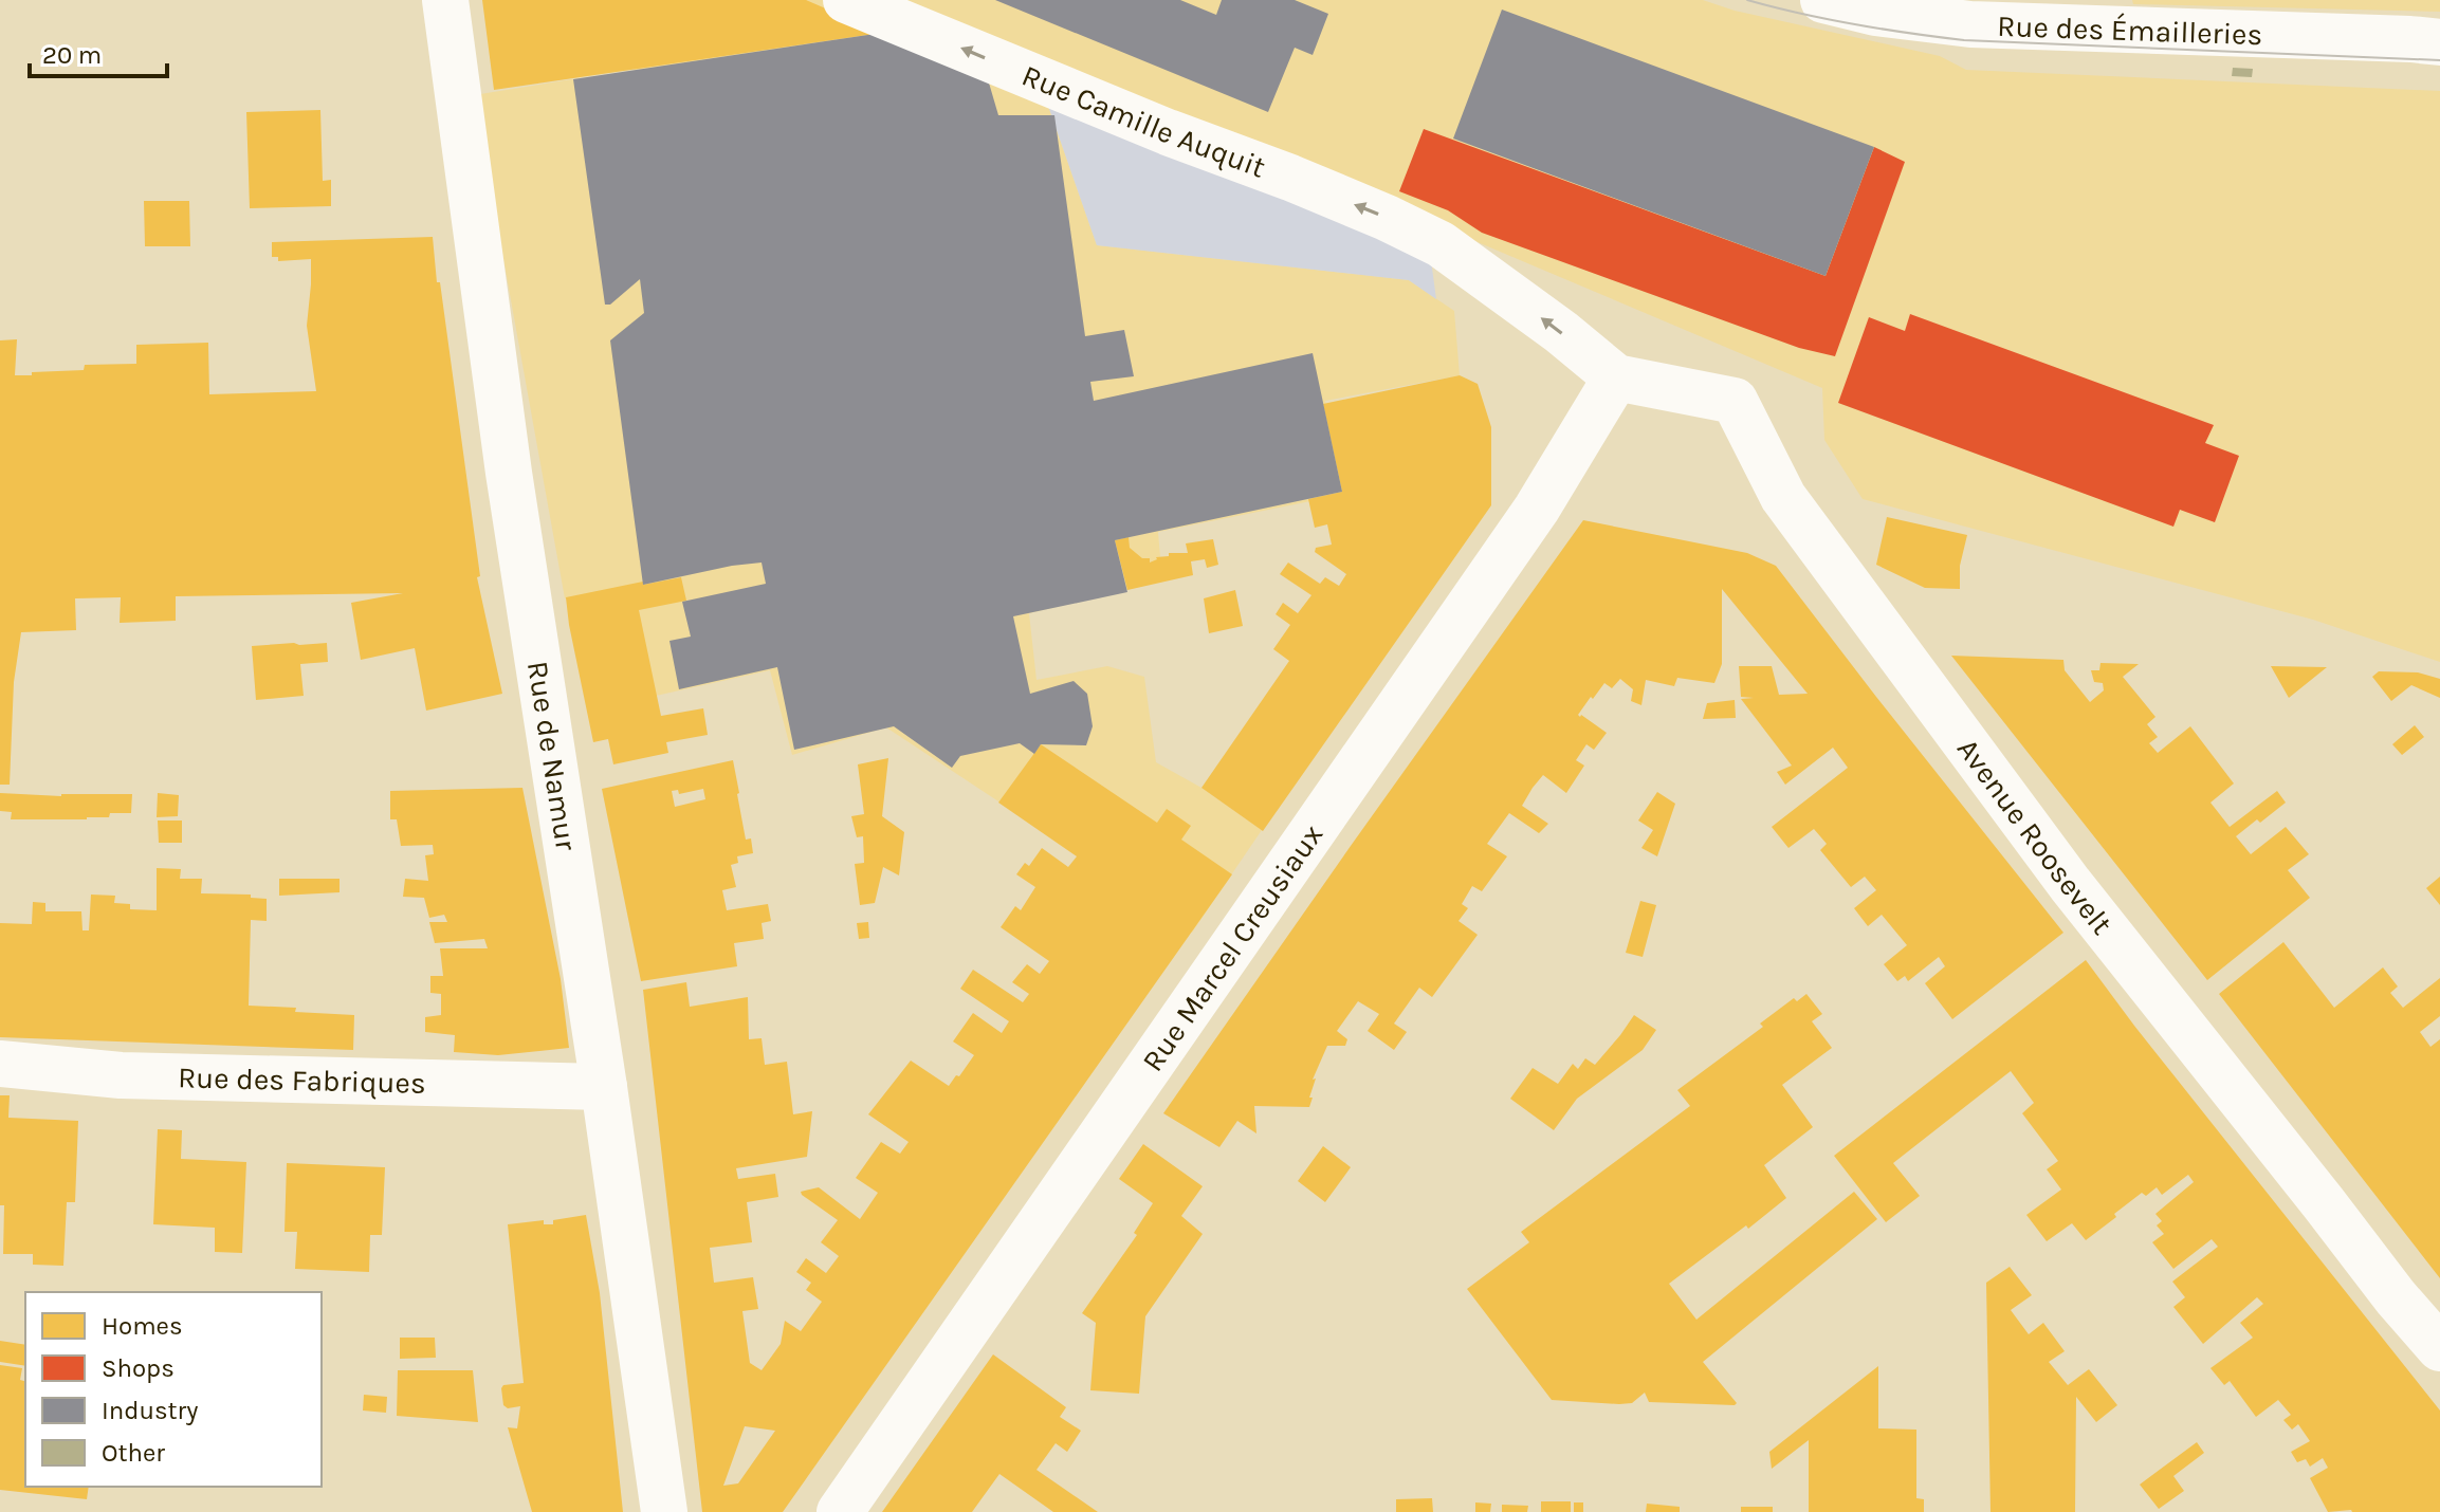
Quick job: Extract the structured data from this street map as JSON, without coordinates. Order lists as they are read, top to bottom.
{
  "streets": {
    "street": [
      "Rue des Émailleries",
      "Rue Camille Auquit",
      "Rue de Namur",
      "Avenue Roosevelt",
      "Rue Marcel Creusiaux",
      "Rue des Fabriques"
    ]
  },
  "crossings": [
    ["Rue Camille Auquit", "Avenue Roosevelt"],
    ["Rue Camille Auquit", "Rue Marcel Creusiaux"],
    ["Rue de Namur", "Rue des Fabriques"],
    ["Avenue Roosevelt", "Rue Marcel Creusiaux"]
  ],
  "one_way": ["Rue Camille Auquit"],
  "legend": [
    "Homes",
    "Shops",
    "Industry",
    "Other"
  ],
  "scale_bar": "20 m"
}
